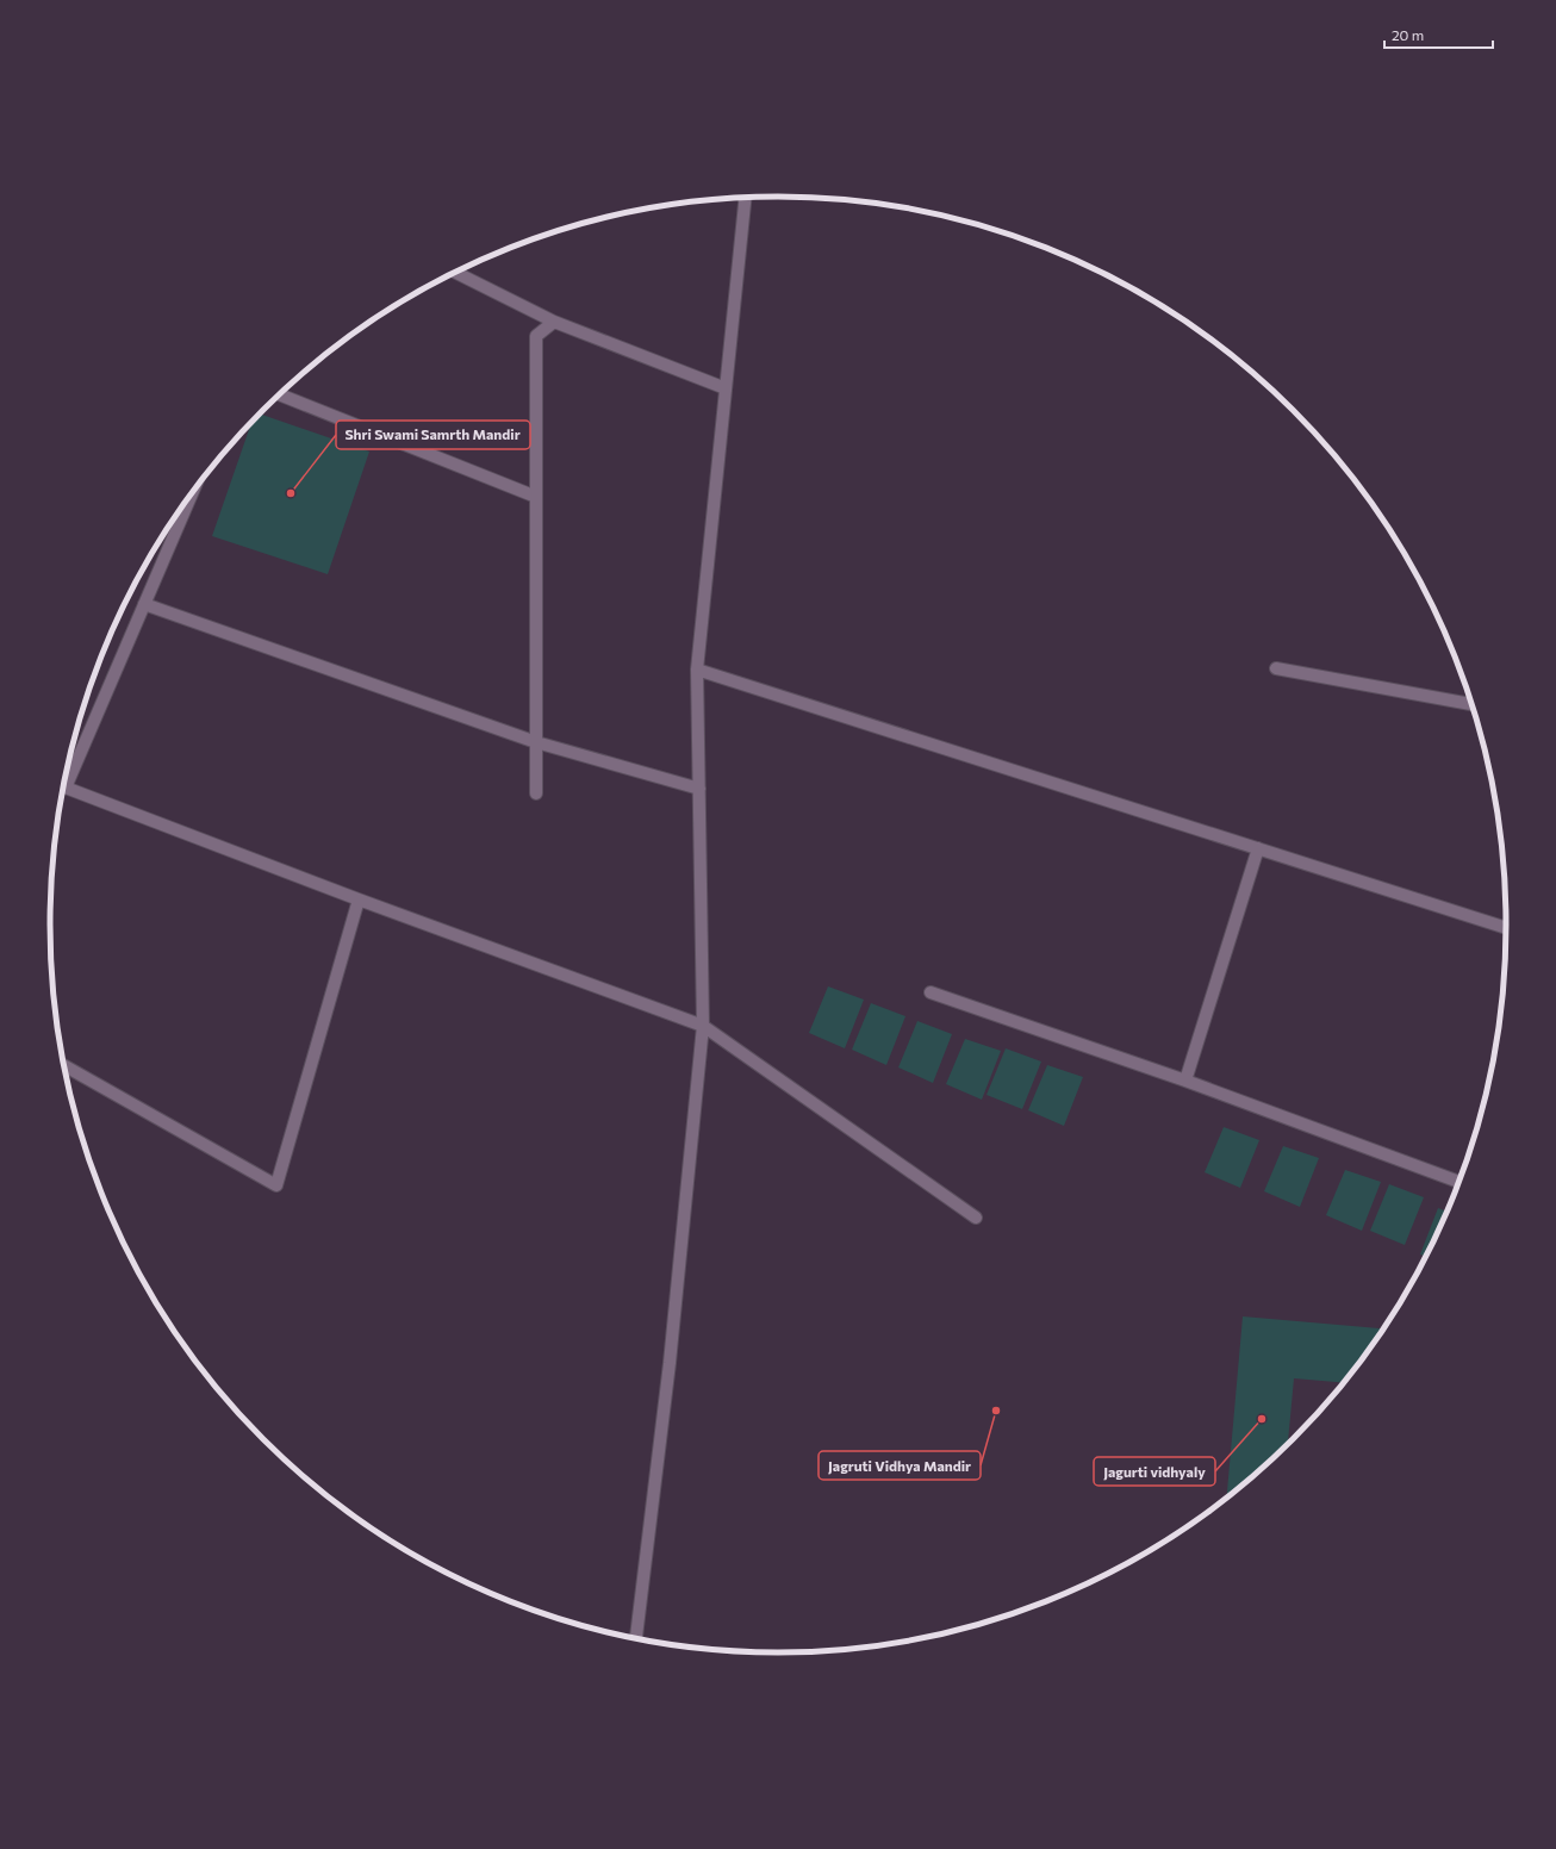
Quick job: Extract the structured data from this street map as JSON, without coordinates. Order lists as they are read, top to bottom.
{
  "places": ["Shri Swami Samrth Mandir", "Jagruti Vidhya Mandir", "Jagurti vidhyaly"],
  "scale_bar": "20 m"
}
